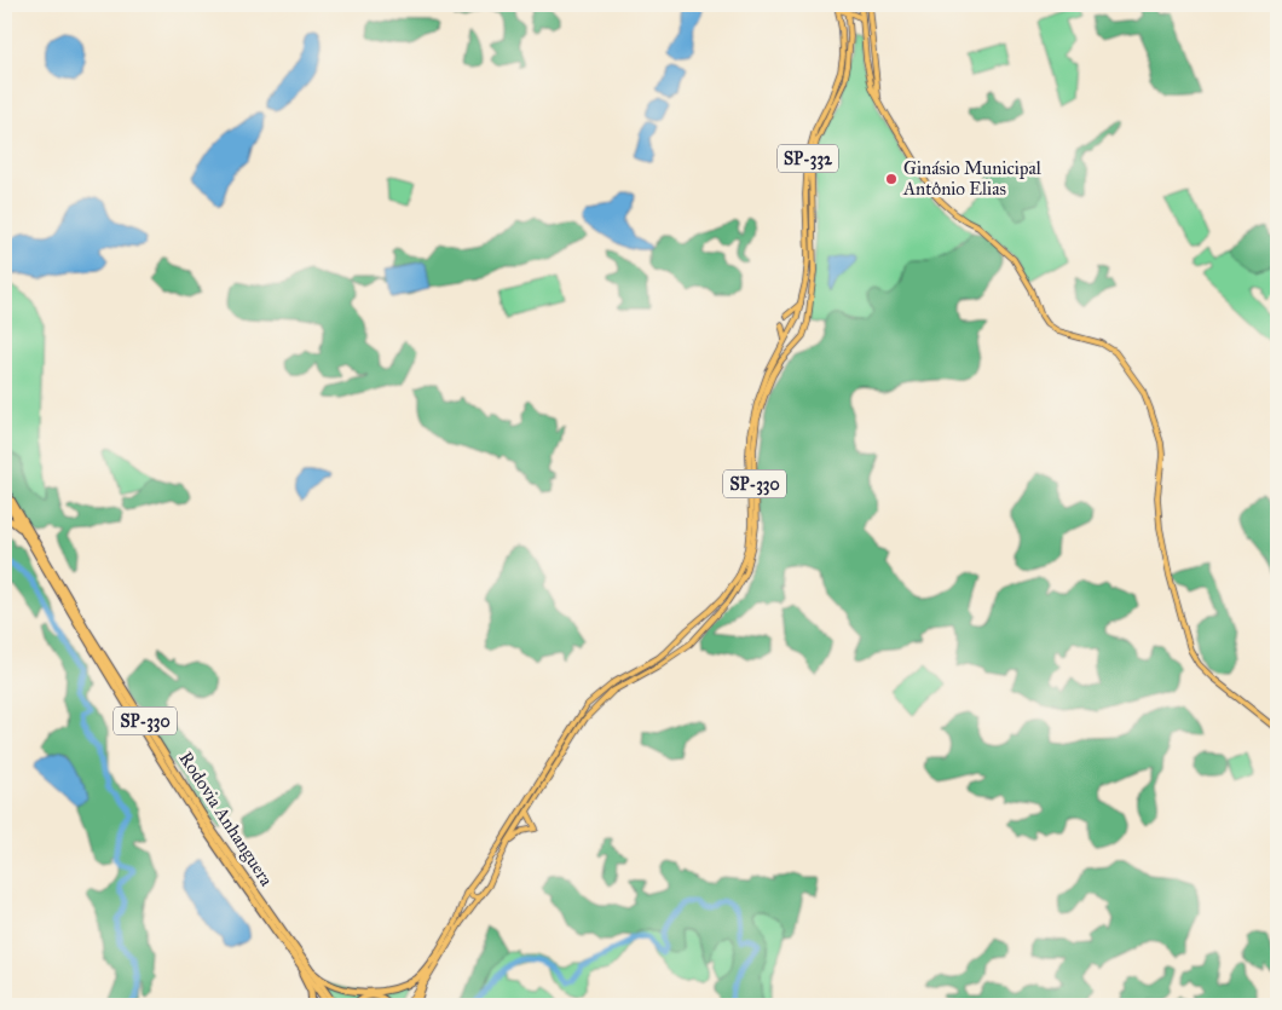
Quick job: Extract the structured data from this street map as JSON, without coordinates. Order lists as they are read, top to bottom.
{
  "streets": {
    "highway": ["SP-330", "Rodovia Anhanguera"],
    "main road": ["SP-332"]
  },
  "places": ["Ginásio Municipal Antônio Elias"]
}
